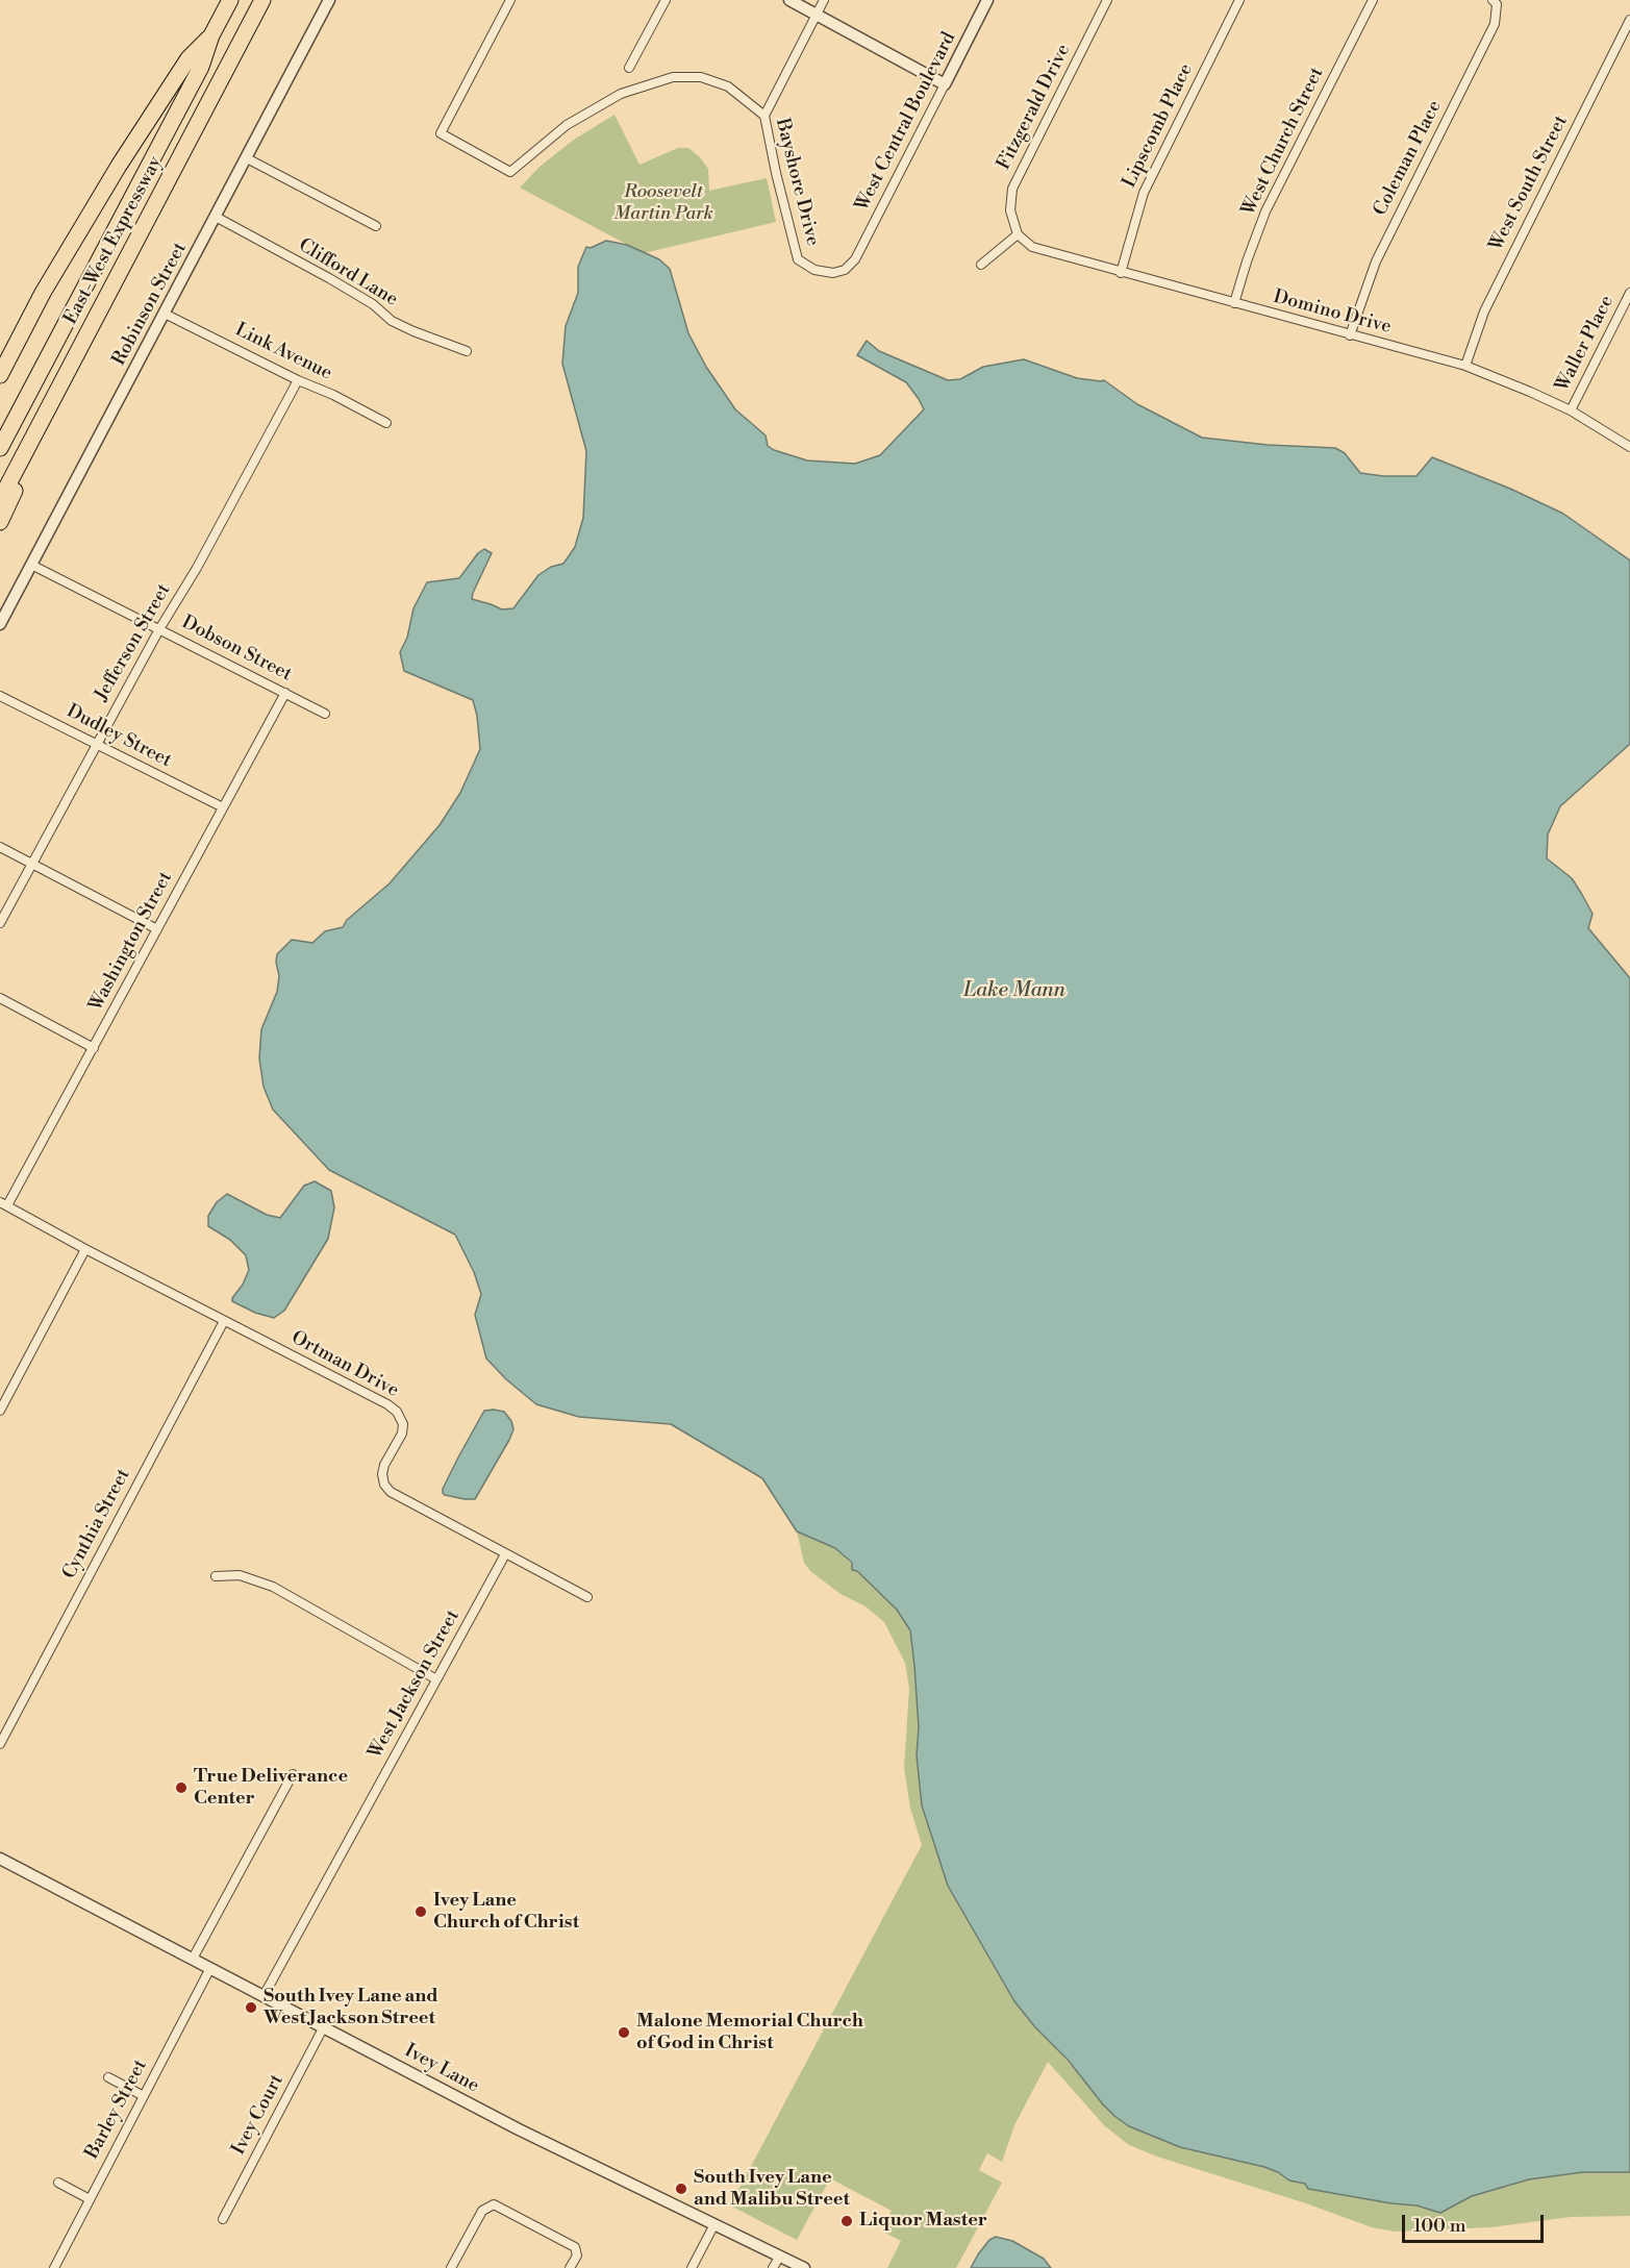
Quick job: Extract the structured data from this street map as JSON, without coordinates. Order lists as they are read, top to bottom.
{
  "streets": {
    "highway": ["East-West Expressway"],
    "street": [
      "Fitzgerald Drive",
      "West Central Boulevard",
      "Lipscomb Place",
      "West Church Street",
      "Coleman Place",
      "Bayshore Drive",
      "West South Street",
      "Clifford Lane",
      "Robinson Street",
      "Domino Drive",
      "Waller Place",
      "Link Avenue",
      "Jefferson Street",
      "Dobson Street",
      "Dudley Street",
      "Washington Street",
      "Ortman Drive",
      "Cynthia Street",
      "West Jackson Street",
      "Ivey Lane",
      "Barley Street",
      "Ivey Court"
    ]
  },
  "crossings": [
    ["Fitzgerald Drive", "Domino Drive"],
    ["West Central Boulevard", "Bayshore Drive"],
    ["Lipscomb Place", "Domino Drive"],
    ["West Church Street", "Domino Drive"],
    ["Coleman Place", "Domino Drive"],
    ["West South Street", "Domino Drive"],
    ["Clifford Lane", "Robinson Street"],
    ["Robinson Street", "Link Avenue"],
    ["Robinson Street", "Dobson Street"],
    ["Domino Drive", "Waller Place"],
    ["Link Avenue", "Jefferson Street"],
    ["Jefferson Street", "Dobson Street"],
    ["Jefferson Street", "Dudley Street"],
    ["Dobson Street", "Washington Street"],
    ["Dudley Street", "Washington Street"],
    ["Washington Street", "Ortman Drive"],
    ["Ortman Drive", "Cynthia Street"],
    ["Ortman Drive", "West Jackson Street"],
    ["West Jackson Street", "Ivey Lane"],
    ["Ivey Lane", "Barley Street"],
    ["Ivey Lane", "Ivey Court"]
  ],
  "water": ["Lake Mann"],
  "parks": ["Roosevelt Martin Park"],
  "places": [
    "True Deliverance Center",
    "Ivey Lane Church of Christ",
    "South Ivey Lane and West Jackson Street",
    "Malone Memorial Church of God in Christ",
    "South Ivey Lane and Malibu Street",
    "Liquor Master"
  ],
  "scale_bar": "100 m"
}
